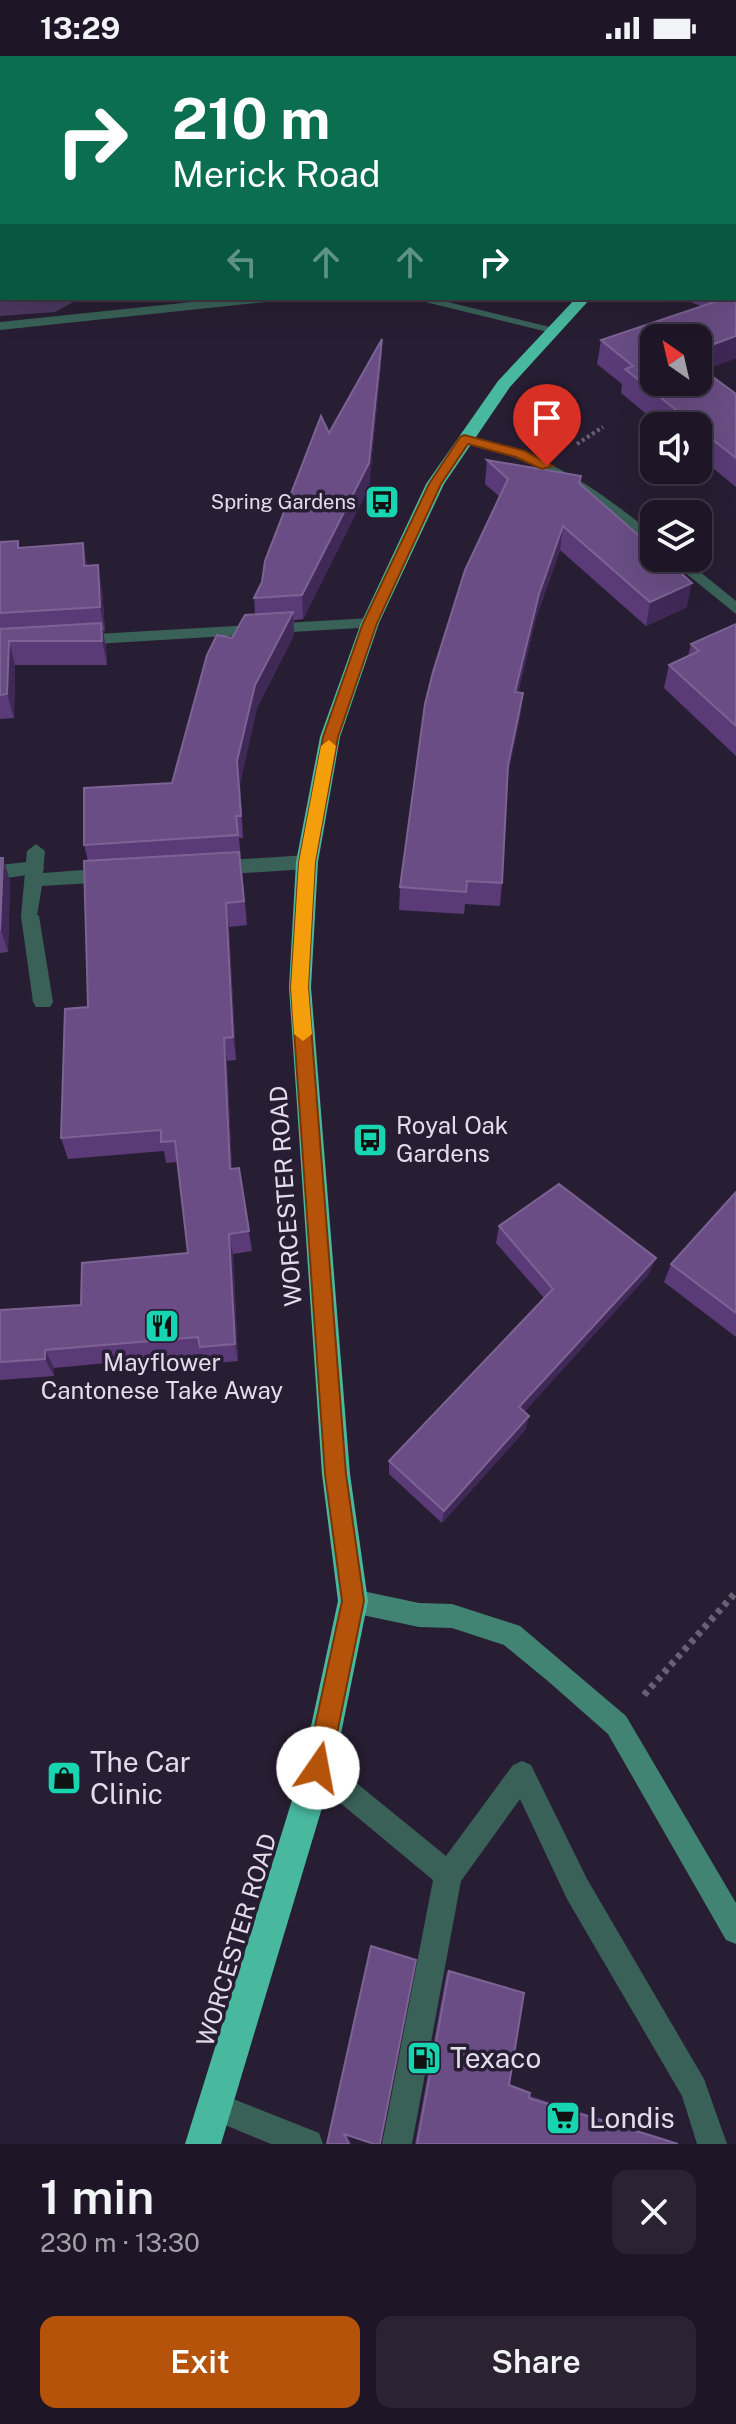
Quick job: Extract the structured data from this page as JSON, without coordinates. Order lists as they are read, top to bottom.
{
  "streets": {
    "highway": ["WORCESTER ROAD"]
  },
  "places": {
    "bus stop": ["Spring Gardens", "Royal Oak Gardens"],
    "restaurant": ["Mayflower Cantonese Take Away"],
    "shop": ["The Car Clinic"],
    "fuel station": ["Texaco"],
    "supermarket": ["Londis"]
  },
  "north": "top left",
  "page": {
    "status": "13:29",
    "turn": ["210 m", "Merick Road"],
    "heading": ["1 min", "230 m · 13:30"],
    "buttons": ["Exit", "Share"]
  }
}
